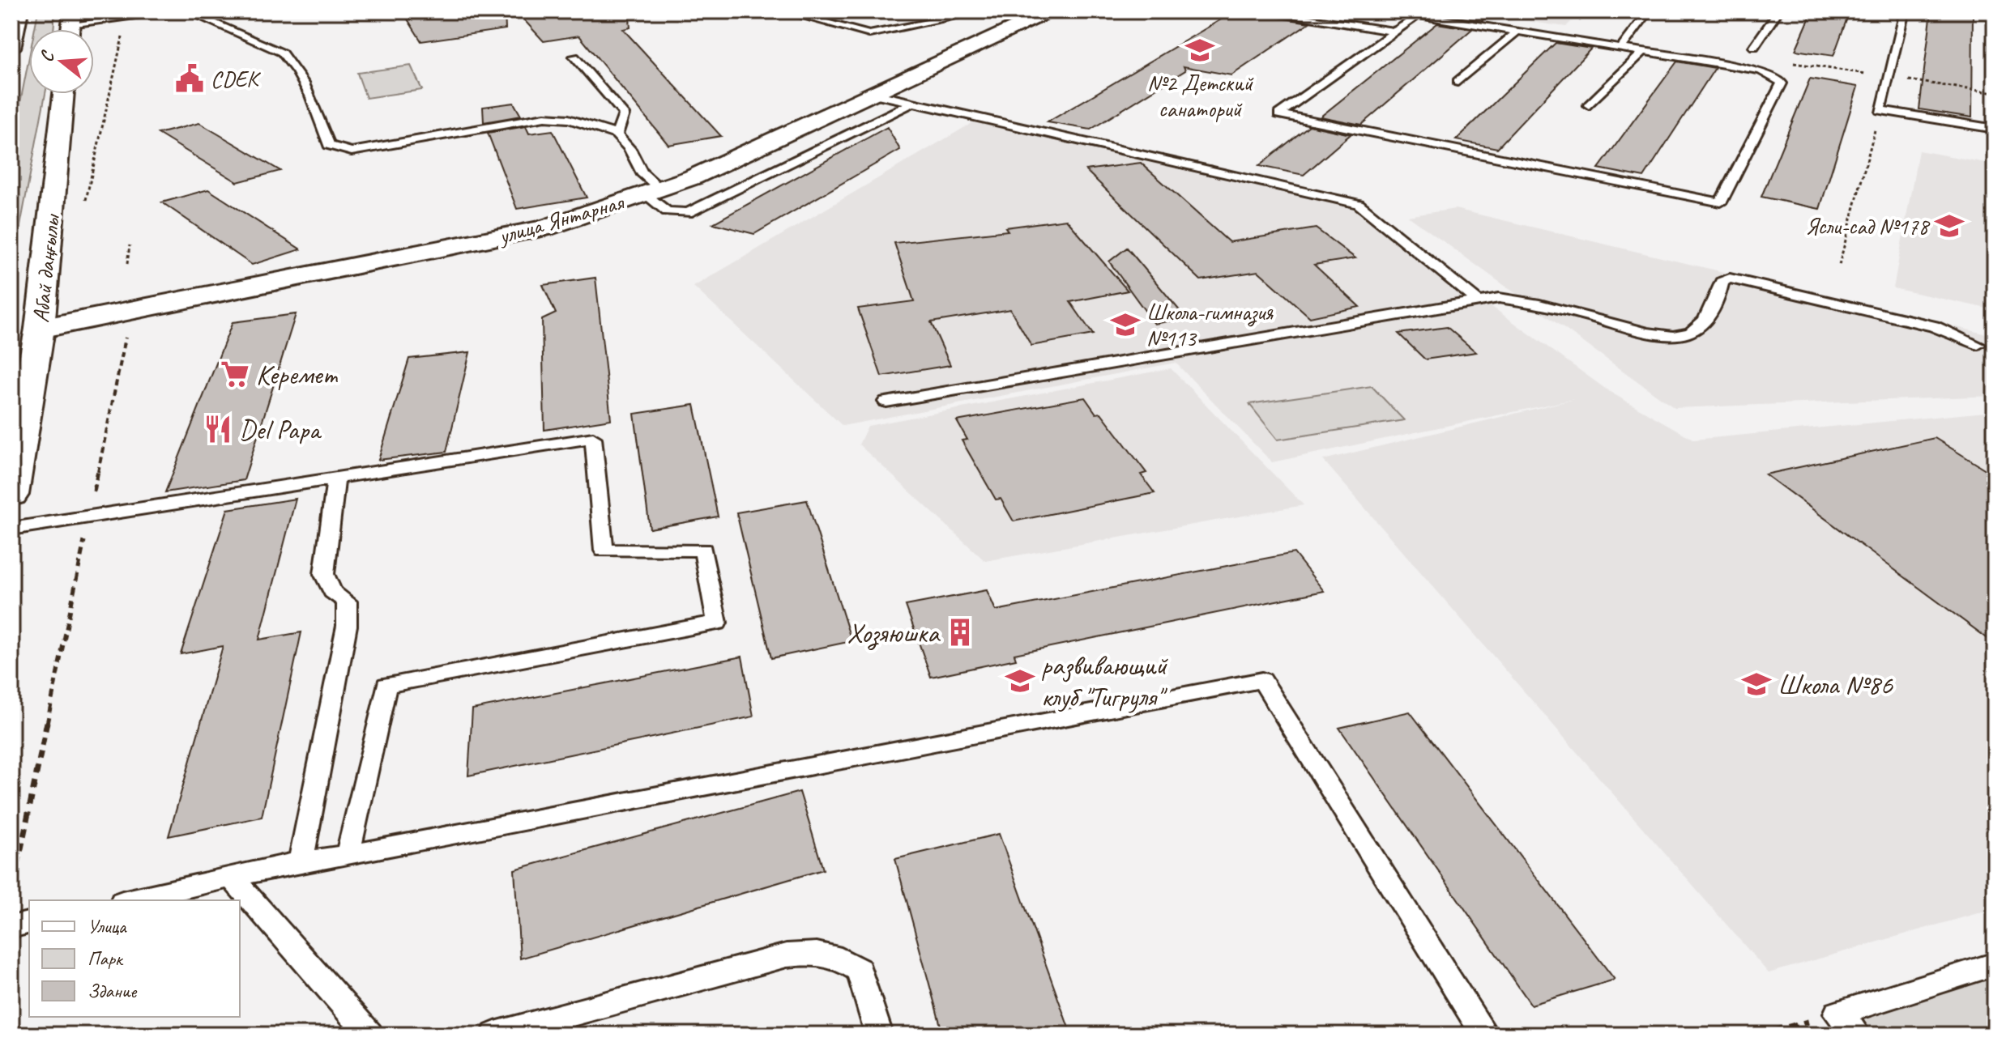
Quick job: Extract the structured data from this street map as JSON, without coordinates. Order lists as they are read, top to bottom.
{
  "streets": {
    "street": ["улица Янтарная", "Абай даңғылы"]
  },
  "crossings": [
    ["улица Янтарная", "Абай даңғылы"]
  ],
  "places": {
    "school or university": [
      "№2 Детский санаторий",
      "Ясли-сад №178",
      "Школа-гимназия №113",
      "развивающий клуб \"Тигруля\"",
      "Школа №86"
    ],
    "public building": ["CDEK"],
    "supermarket": ["Керемет"],
    "restaurant": ["Del Papa"],
    "building": ["Хозяюшка"]
  },
  "legend": ["Улица", "Парк", "Здание"],
  "north": "left"
}
